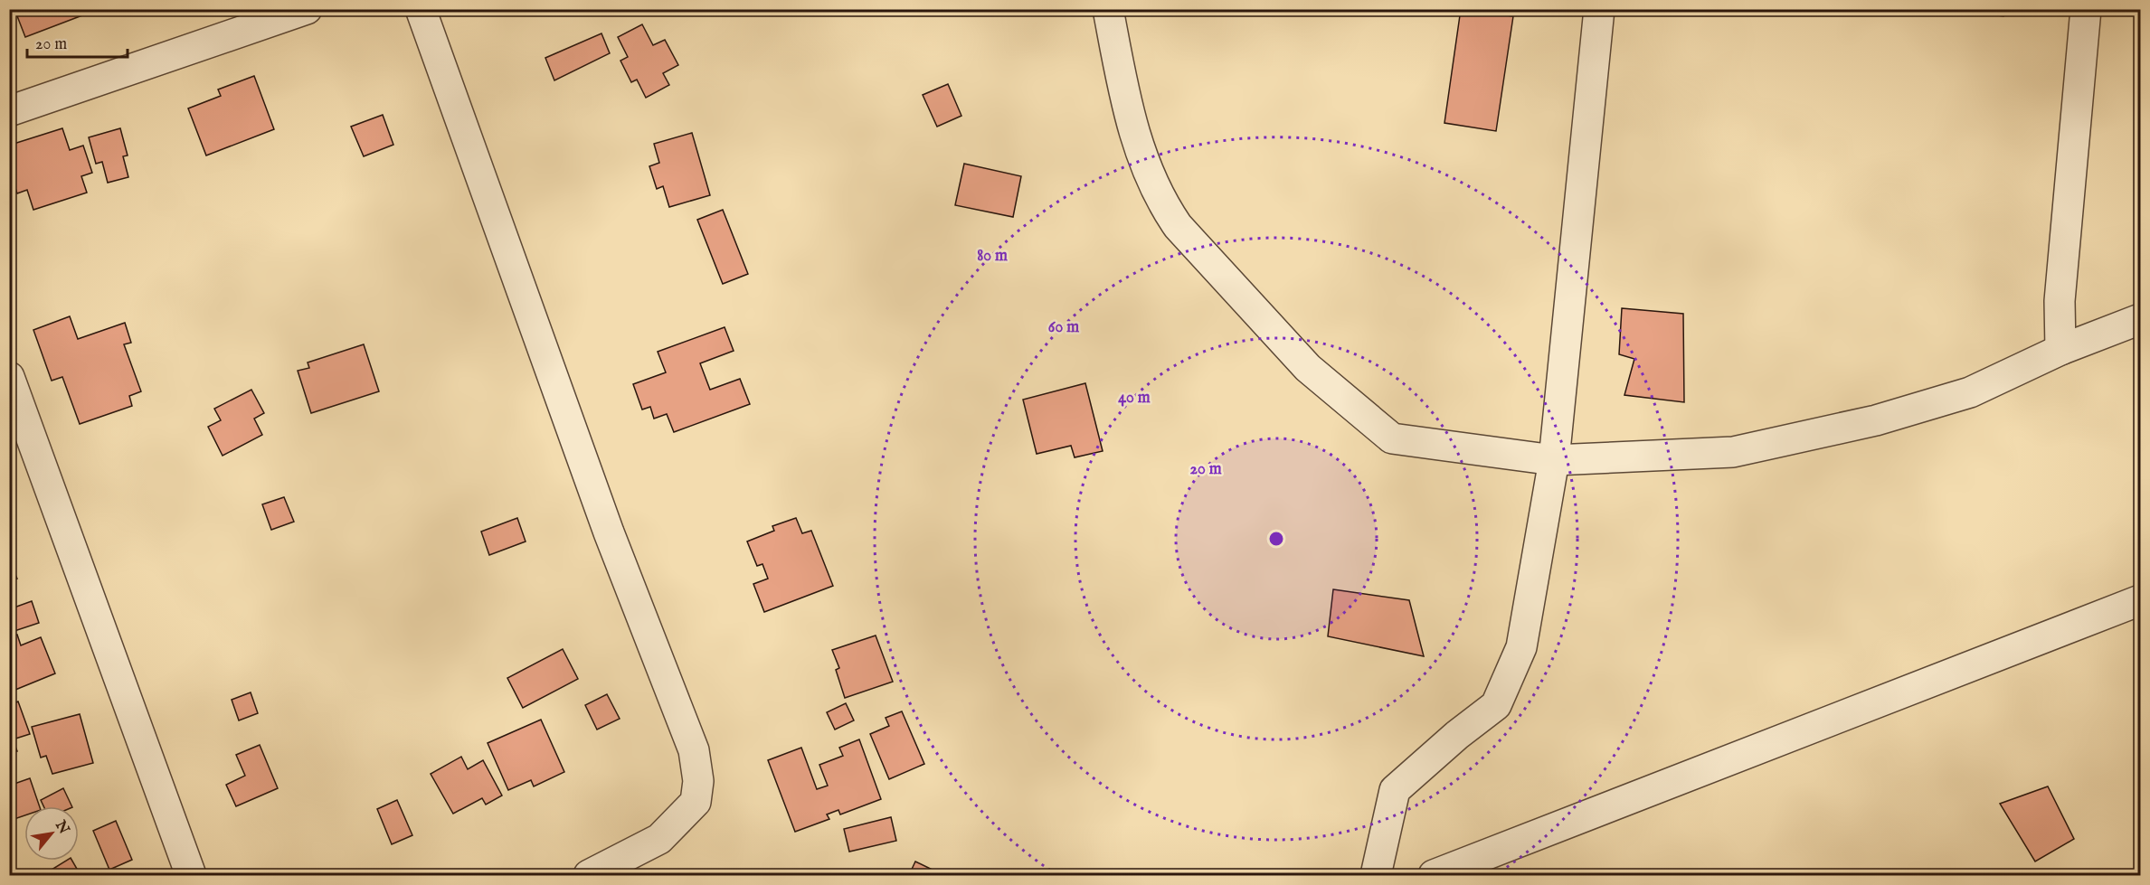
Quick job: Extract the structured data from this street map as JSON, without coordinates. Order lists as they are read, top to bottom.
{
  "scale_bar": "20 m",
  "north": "top right",
  "rings": [
    "80 m",
    "60 m",
    "40 m",
    "20 m"
  ]
}
